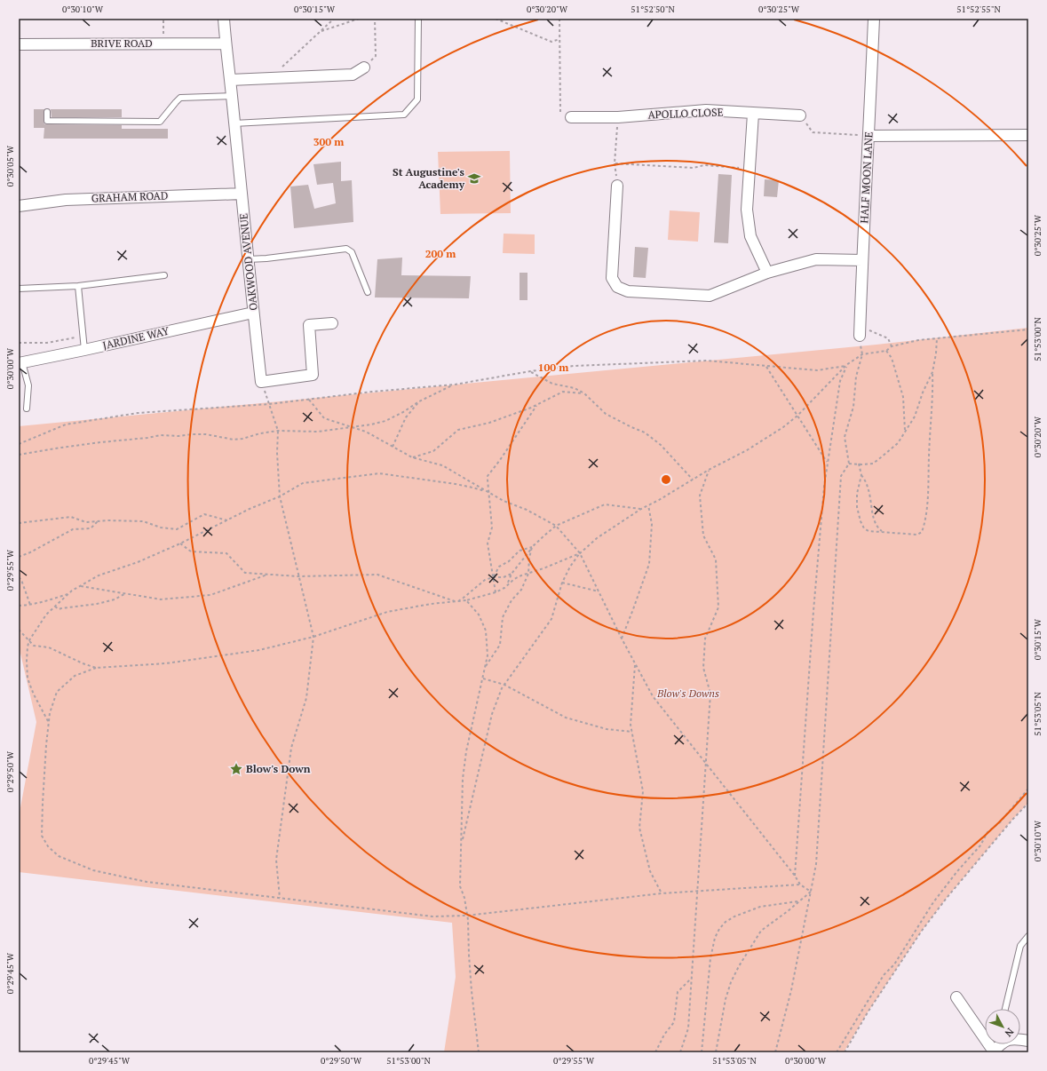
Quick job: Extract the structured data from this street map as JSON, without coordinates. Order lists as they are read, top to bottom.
{
  "streets": {
    "street": [
      "BRIVE ROAD",
      "APOLLO CLOSE",
      "HALF MOON LANE",
      "GRAHAM ROAD",
      "OAKWOOD AVENUE",
      "JARDINE WAY"
    ]
  },
  "crossings": [
    ["BRIVE ROAD", "OAKWOOD AVENUE"],
    ["GRAHAM ROAD", "OAKWOOD AVENUE"],
    ["OAKWOOD AVENUE", "JARDINE WAY"]
  ],
  "parks": ["Blow's Downs"],
  "places": {
    "school or university": ["St Augustine's Academy"],
    "place": ["Blow's Down"]
  },
  "north": "bottom right",
  "coordinates": [
    "0°30'10\"W",
    "0°30'15\"W",
    "0°30'20\"W",
    "51°52'50\"N",
    "0°30'25\"W",
    "51°52'55\"N",
    "0°30'05\"W",
    "51°53'00\"N",
    "0°30'00\"W",
    "0°29'55\"W",
    "51°53'05\"N",
    "0°29'50\"W",
    "0°29'45\"W"
  ],
  "rings": ["300 m", "200 m", "100 m"]
}
